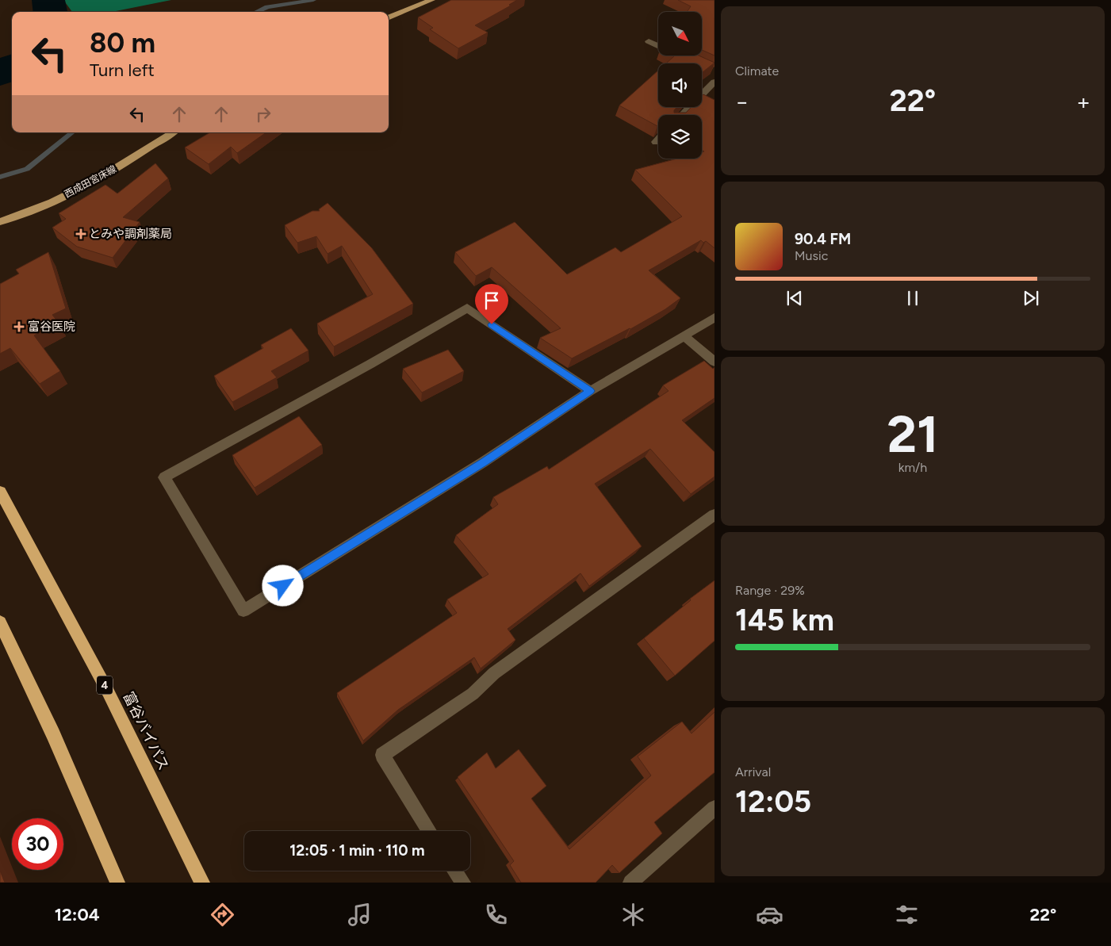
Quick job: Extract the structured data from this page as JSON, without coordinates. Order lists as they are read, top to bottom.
{
  "streets": {
    "highway": ["4", "富谷バイパス"],
    "main road": ["西成田宮床線"]
  },
  "places": {
    "health": ["とみや調剤薬局", "富谷医院"]
  },
  "north": "bottom right",
  "page": {
    "tile": [
      "Climate",
      ["21", "km/h"],
      ["Range · 29%", "145 km"],
      ["Arrival", "12:05"]
    ],
    "turn": ["80 m", "Turn left"],
    "heat": ["−", "22°", "+"],
    "song": ["90.4 FM", "Music"],
    "limit": "30",
    "trip": "12:05 · 1 min · 110 m",
    "tabs": ["12:04", "22°"]
  }
}
